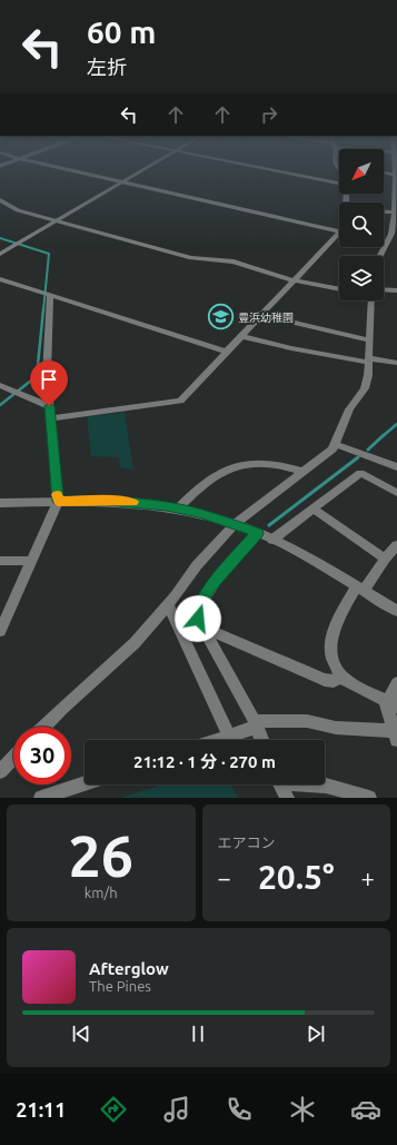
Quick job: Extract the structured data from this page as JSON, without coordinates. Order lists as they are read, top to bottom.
{
  "places": {
    "school or university": ["豊浜幼稚園"]
  },
  "north": "bottom left",
  "page": {
    "turn": ["60 m", "左折"],
    "limit": "30",
    "trip": "21:12 · 1 分 · 270 m",
    "tile": [
      ["26", "km/h"],
      "エアコン"
    ],
    "heat": ["−", "20.5°", "+"],
    "song": ["Afterglow", "The Pines"],
    "tabs": "21:11"
  }
}
